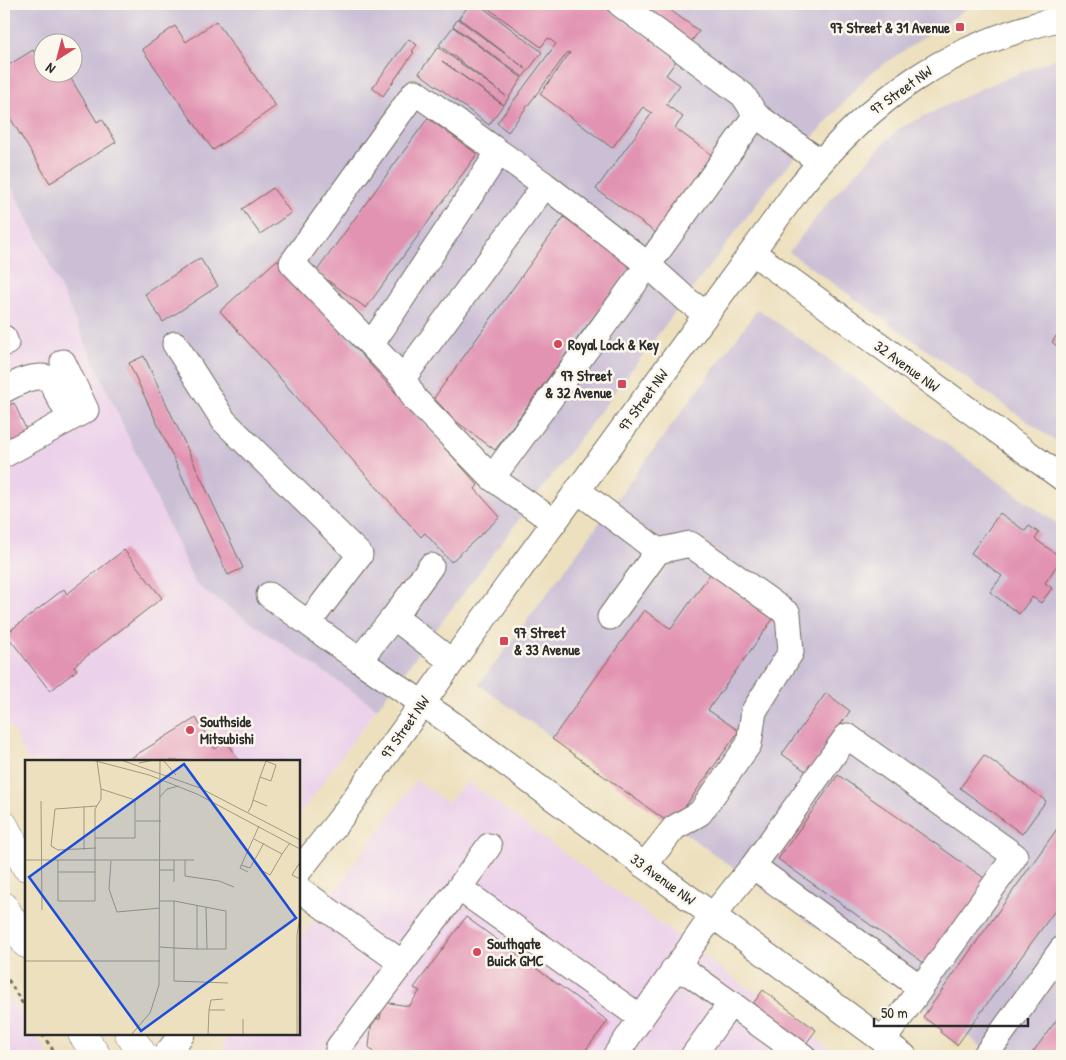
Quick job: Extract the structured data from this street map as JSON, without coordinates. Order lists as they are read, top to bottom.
{
  "streets": {
    "street": ["97 Street NW", "32 Avenue NW", "33 Avenue NW"]
  },
  "crossings": [
    ["97 Street NW", "32 Avenue NW"],
    ["97 Street NW", "33 Avenue NW"]
  ],
  "places": {
    "transit": ["97 Street & 31 Avenue", "97 Street & 32 Avenue", "97 Street & 33 Avenue"],
    "other": ["Royal Lock & Key", "Southside Mitsubishi", "Southgate Buick GMC"]
  },
  "scale_bar": "50 m",
  "north": "bottom left"
}
